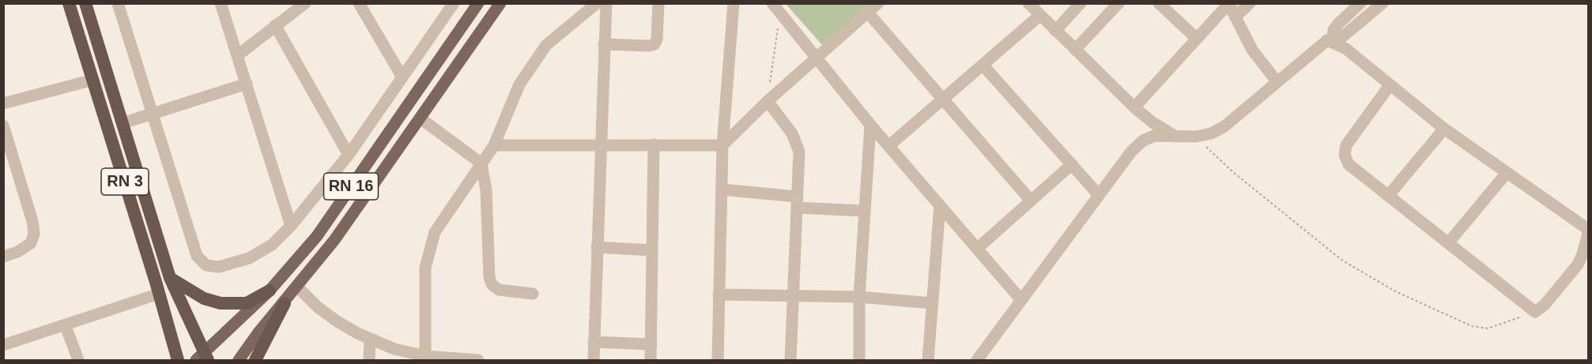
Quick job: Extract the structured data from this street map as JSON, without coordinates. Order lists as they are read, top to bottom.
{
  "streets": {
    "highway": ["RN 3"],
    "main road": ["RN 16"]
  },
  "crossings": [
    ["RN 3", "RN 16"]
  ]
}
